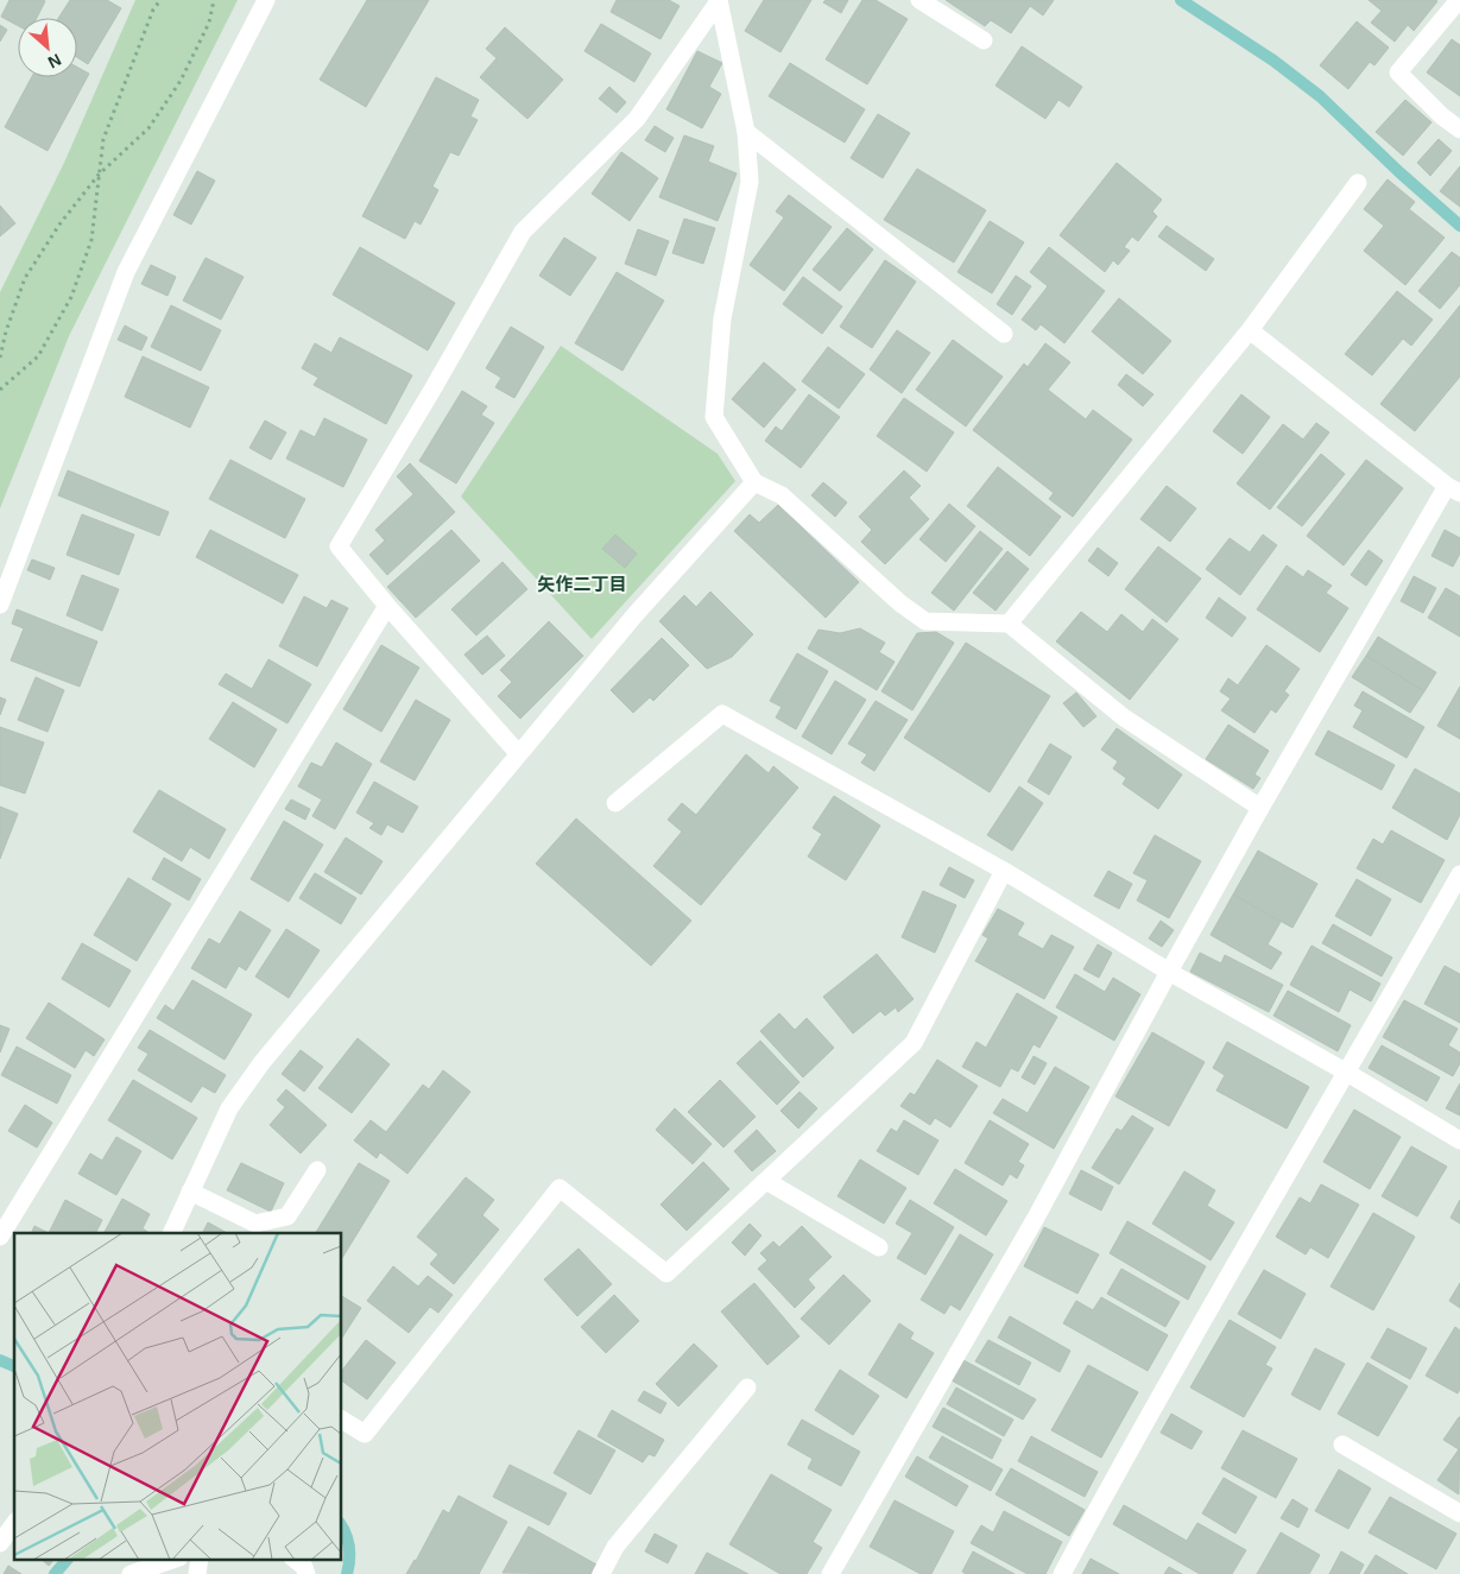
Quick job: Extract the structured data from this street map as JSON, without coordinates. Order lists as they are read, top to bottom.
{
  "districts": ["矢作二丁目"],
  "north": "bottom right"
}
